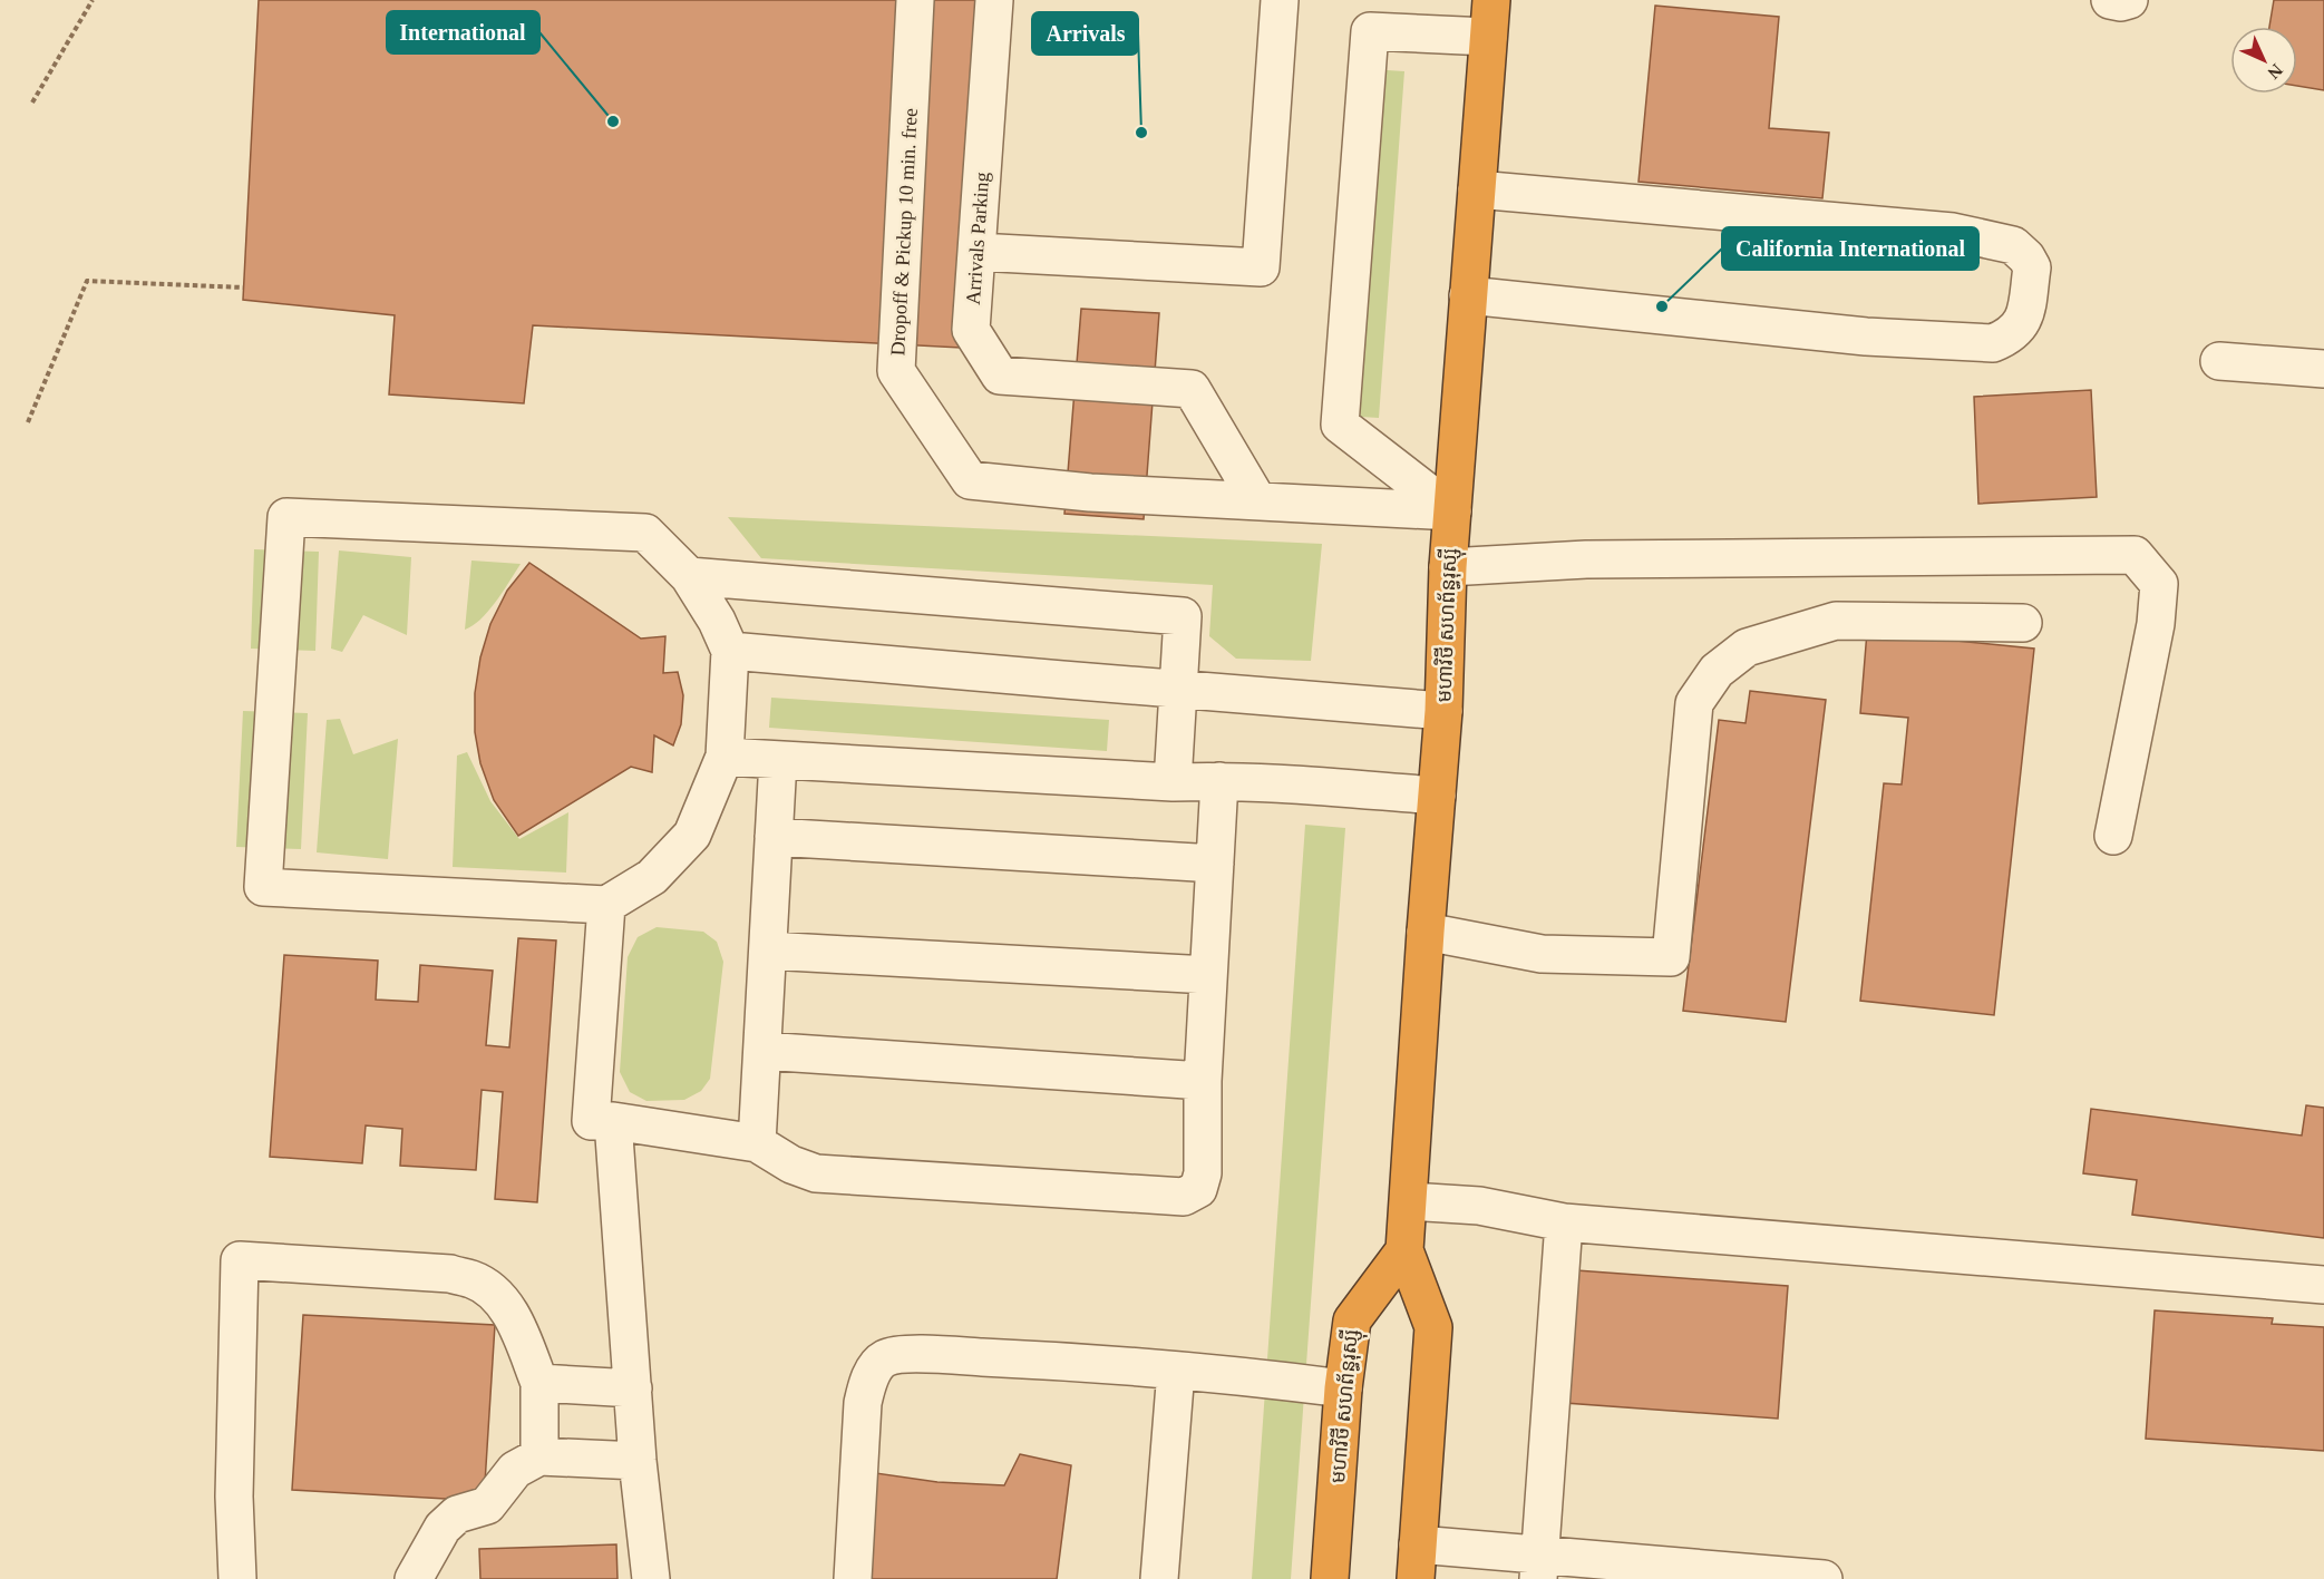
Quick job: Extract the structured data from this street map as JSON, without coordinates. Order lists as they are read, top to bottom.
{
  "streets": {
    "highway": ["មហាវិថី សហព័ន្ធរុស្ស៊ី"],
    "street": ["Dropoff & Pickup 10 min. free", "Arrivals Parking"]
  },
  "crossings": [
    ["Dropoff & Pickup 10 min. free", "Arrivals Parking"]
  ],
  "places": ["International", "Arrivals", "California International"],
  "north": "bottom right"
}
